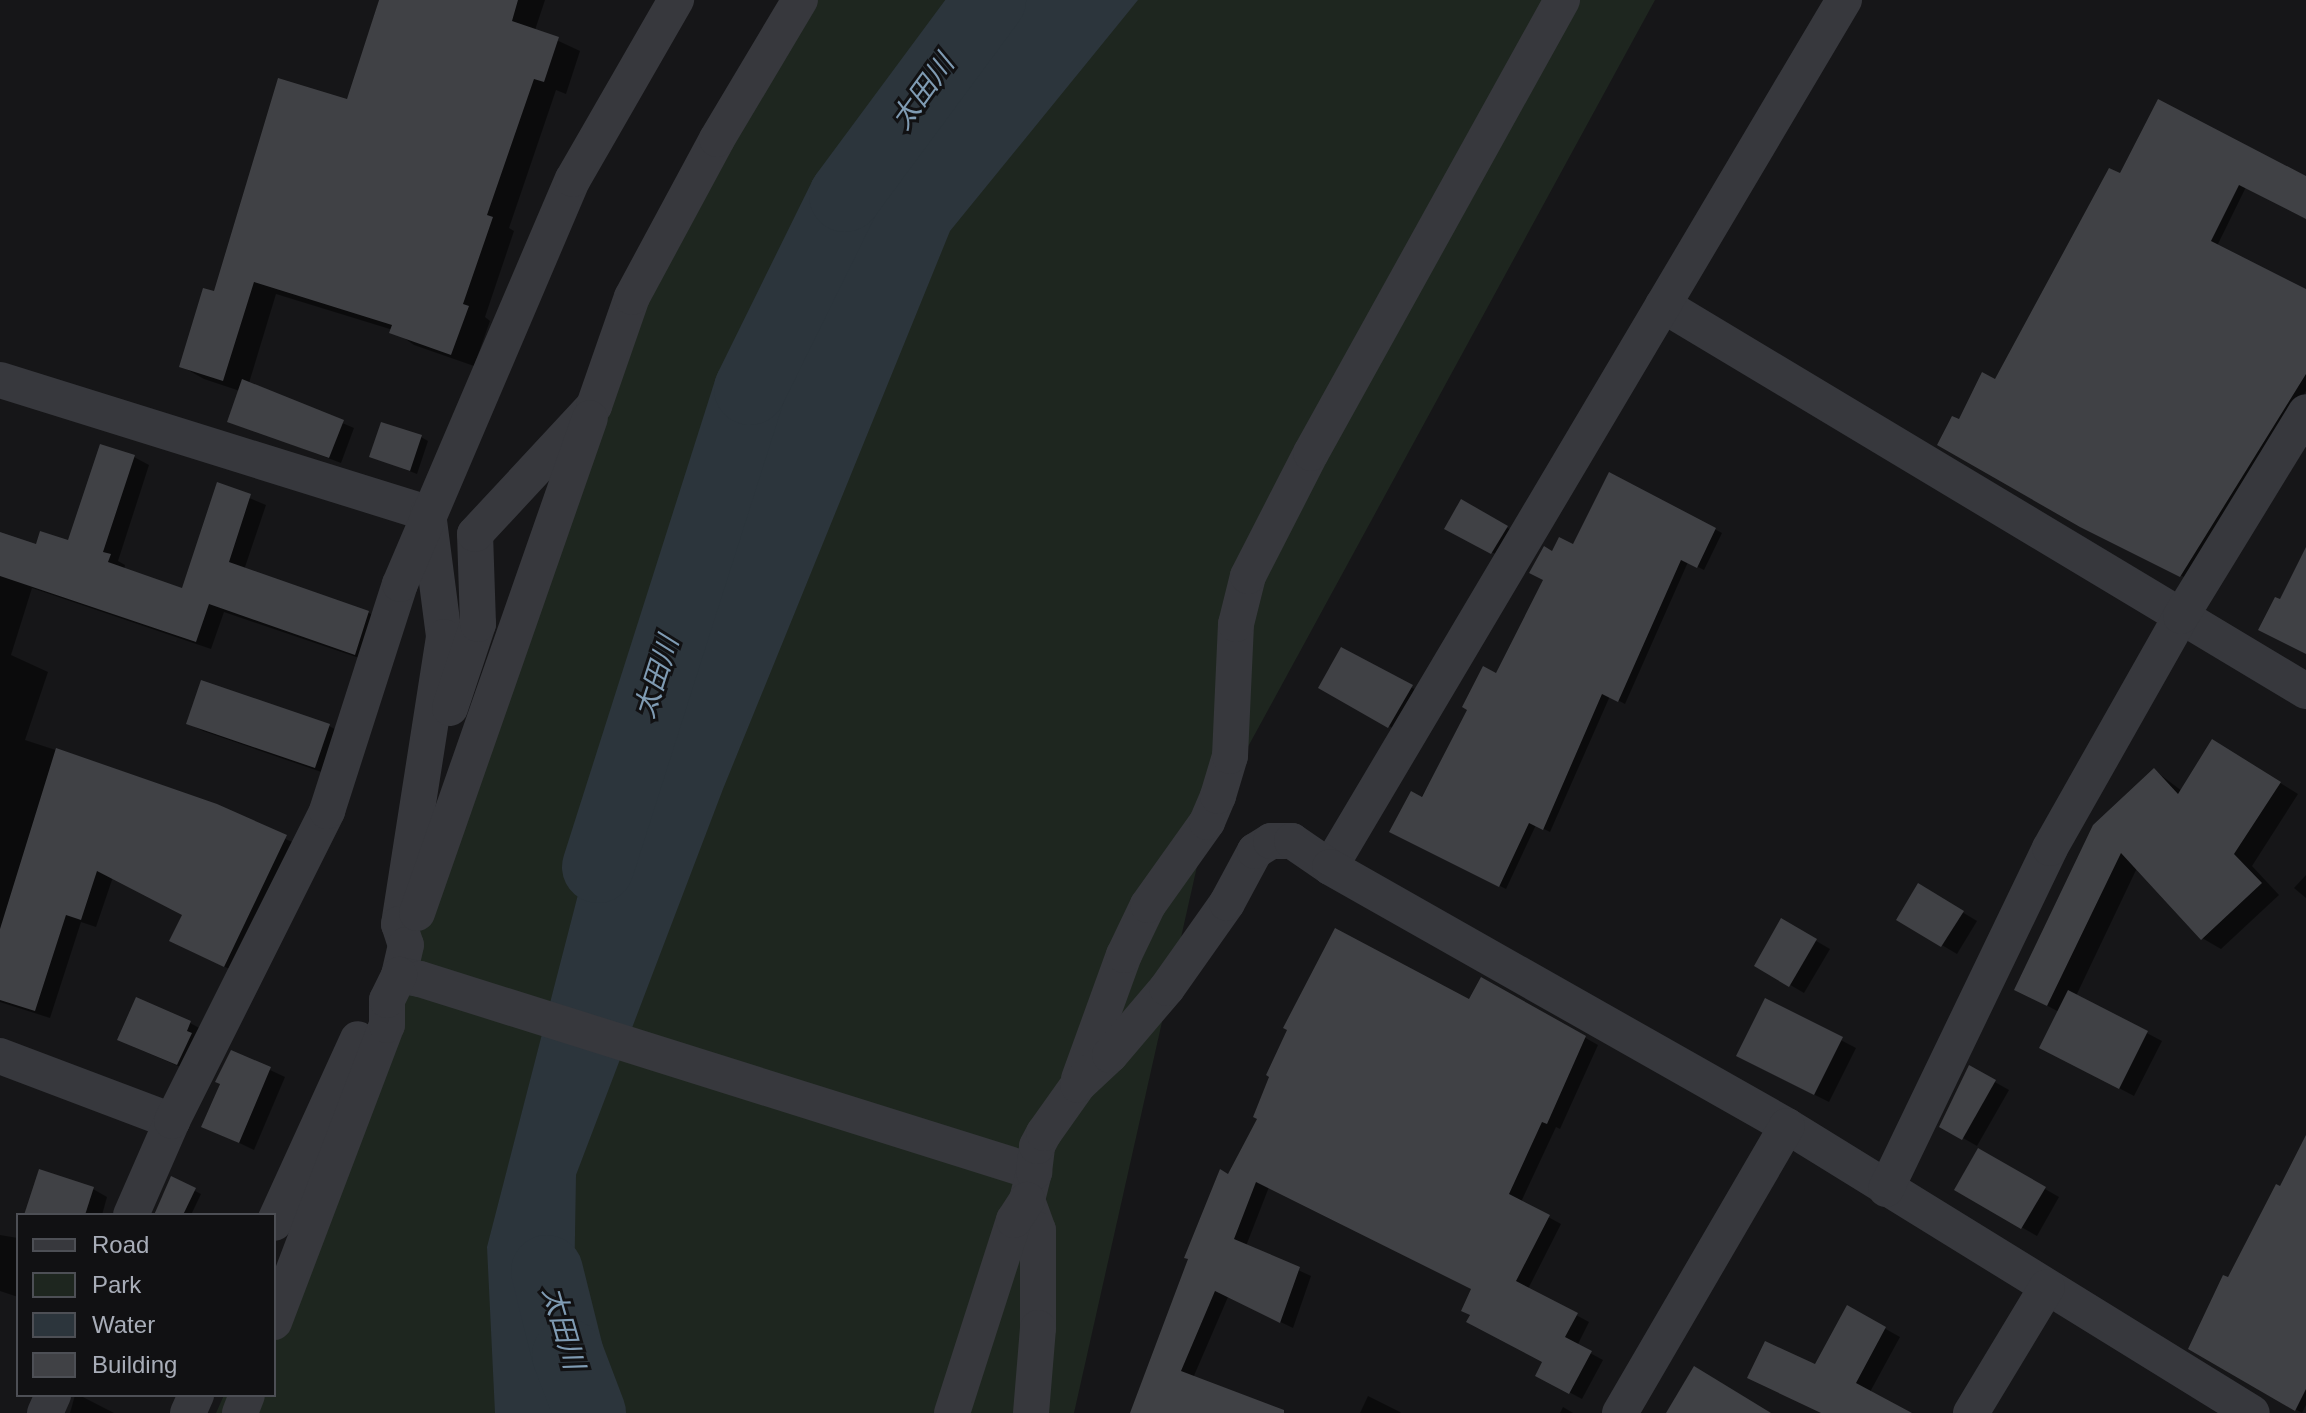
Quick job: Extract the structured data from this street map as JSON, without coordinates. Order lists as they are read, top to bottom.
{
  "water": ["太田川"],
  "legend": [
    "Road",
    "Park",
    "Water",
    "Building"
  ]
}
